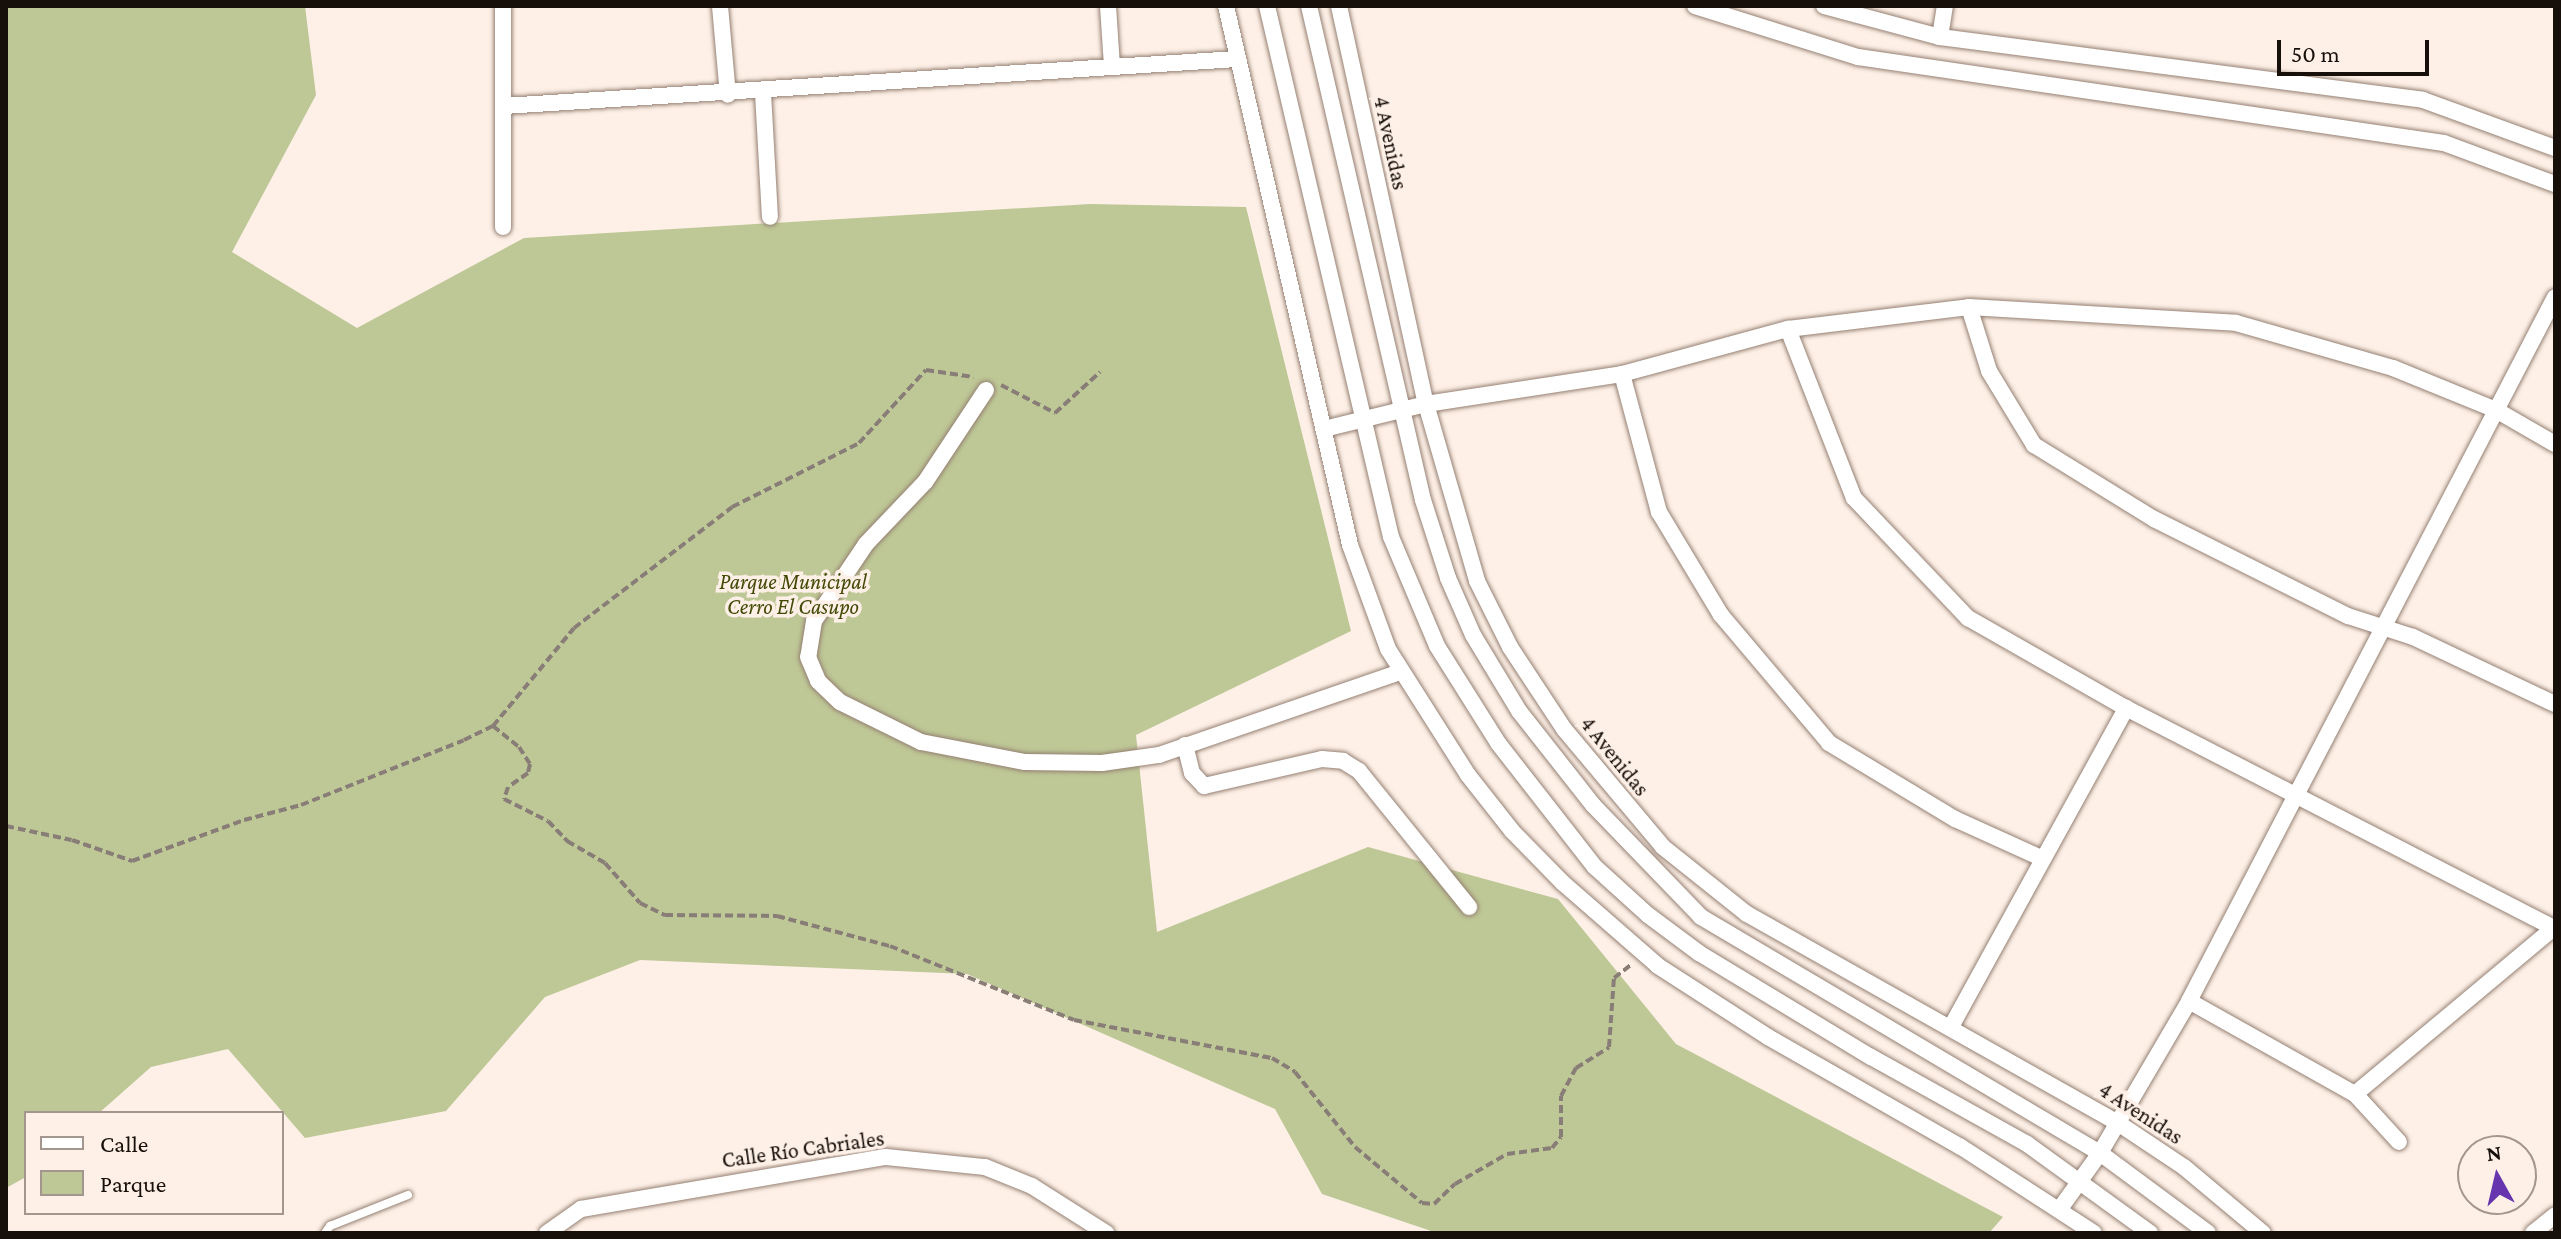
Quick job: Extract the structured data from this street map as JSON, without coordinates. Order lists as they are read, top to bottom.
{
  "streets": {
    "street": ["4 Avenidas", "Calle Río Cabriales"]
  },
  "parks": ["Parque Municipal Cerro El Casupo"],
  "legend": ["Calle", "Parque"],
  "scale_bar": "50 m",
  "north": "top"
}
